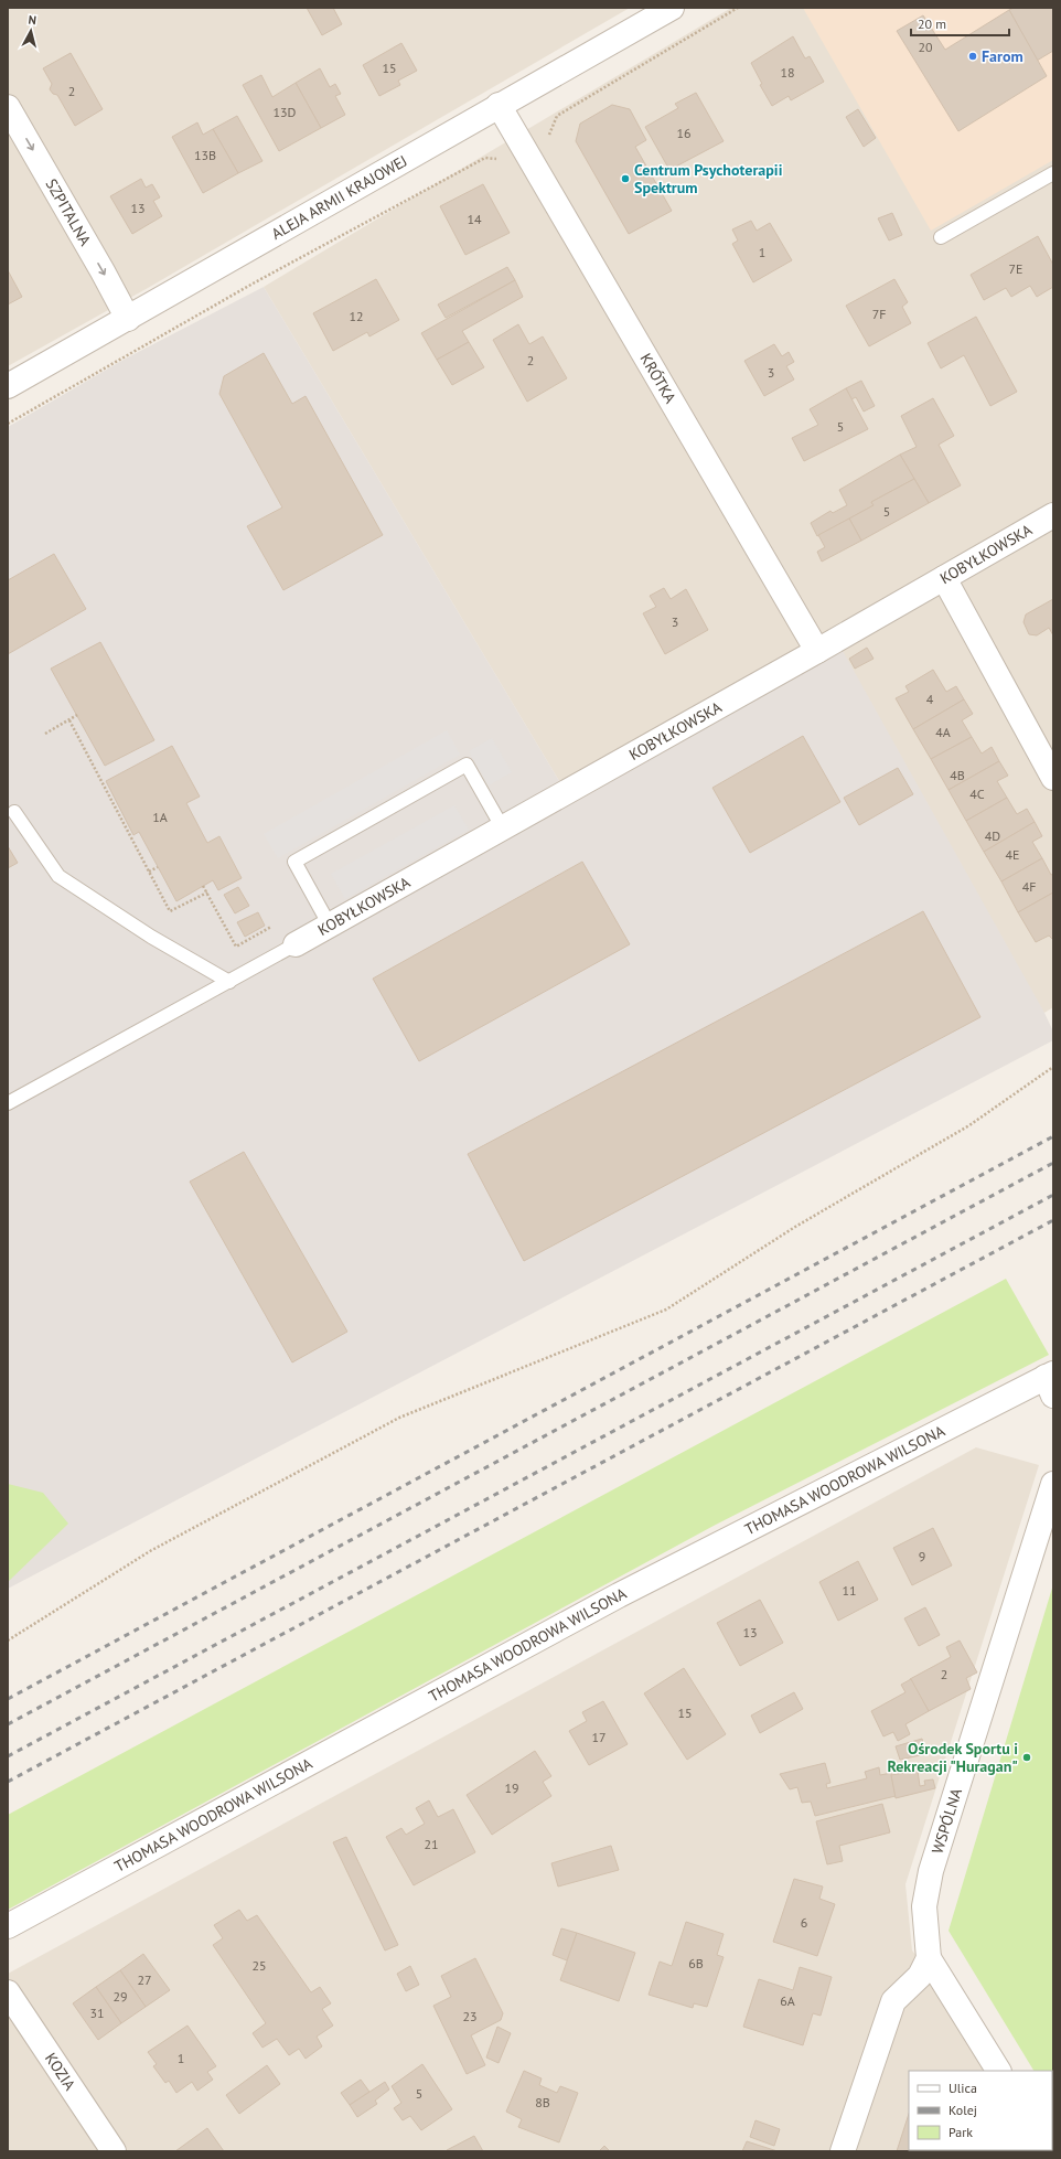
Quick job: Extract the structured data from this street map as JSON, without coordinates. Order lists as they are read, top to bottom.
{
  "streets": {
    "street": [
      "ALEJA ARMII KRAJOWEJ",
      "SZPITALNA",
      "KRÓTKA",
      "KOBYŁKOWSKA",
      "THOMASA WOODROWA WILSONA",
      "WSPÓLNA",
      "KOZIA"
    ]
  },
  "crossings": [
    ["ALEJA ARMII KRAJOWEJ", "SZPITALNA"],
    ["ALEJA ARMII KRAJOWEJ", "KRÓTKA"],
    ["KRÓTKA", "KOBYŁKOWSKA"]
  ],
  "one_way": ["SZPITALNA"],
  "places": ["Farom", "Centrum Psychoterapii Spektrum", "Ośrodek Sportu i Rekreacji \"Huragan\""],
  "house_numbers": [
    "20",
    "15",
    "18",
    "2",
    "13D",
    "16",
    "13B",
    "13",
    "14",
    "1",
    "7E",
    "7F",
    "12",
    "2",
    "3",
    "5",
    "5",
    "3",
    "4",
    "4A",
    "4B",
    "4C",
    "1A",
    "4D",
    "4E",
    "4F",
    "9",
    "11",
    "13",
    "2",
    "15",
    "17",
    "19",
    "21",
    "6",
    "6B",
    "25",
    "27",
    "29",
    "6A",
    "31",
    "23",
    "1",
    "5",
    "8B"
  ],
  "legend": ["Ulica", "Kolej", "Park"],
  "scale_bar": "20 m",
  "north": "top"
}
